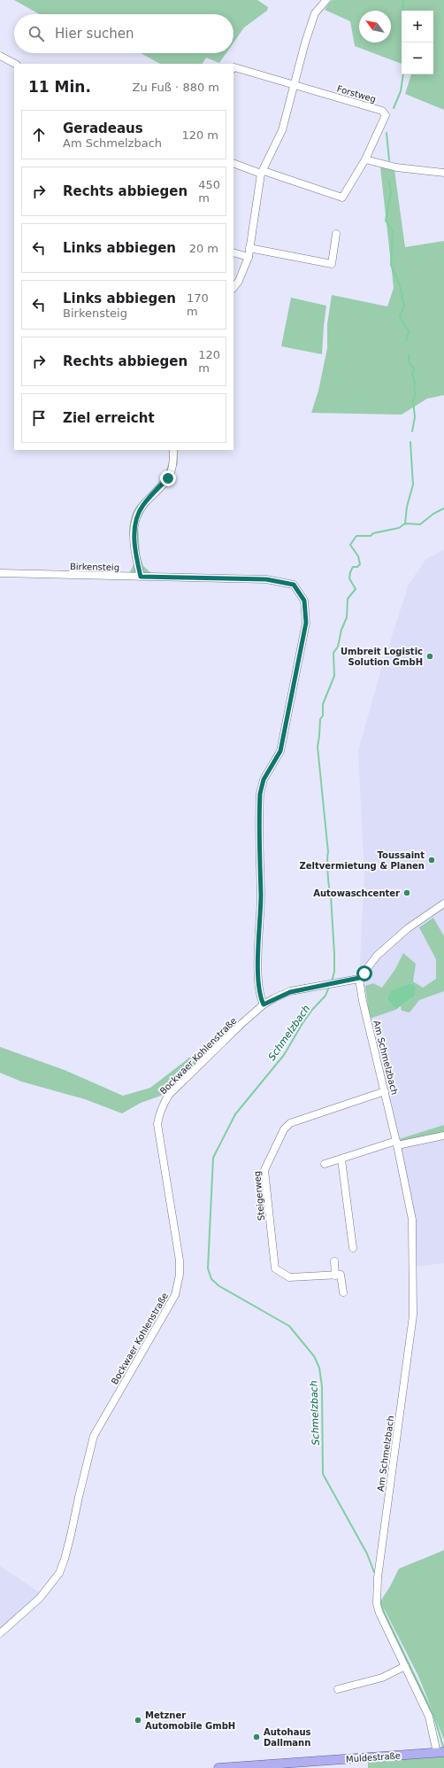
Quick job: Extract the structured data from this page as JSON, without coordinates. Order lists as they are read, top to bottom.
{
  "streets": {
    "main road": ["Muldestraße"],
    "street": [
      "Forstweg",
      "Birkensteig",
      "Bockwaer Kohlenstraße",
      "Am Schmelzbach",
      "Steigerweg"
    ]
  },
  "crossings": [
    ["Birkensteig", "Bockwaer Kohlenstraße"],
    ["Am Schmelzbach", "Steigerweg"],
    ["Am Schmelzbach", "Muldestraße"]
  ],
  "water": ["Schmelzbach"],
  "places": [
    "Umbreit Logistic Solution GmbH",
    "Toussaint Zeltvermietung & Planen",
    "Autowaschcenter",
    "Metzner Automobile GmbH",
    "Autohaus Dallmann"
  ],
  "north": "top left",
  "page": {
    "map_buttons": ["+", "−"],
    "search": "Hier suchen",
    "heading": ["11 Min.", "Zu Fuß · 880 m"],
    "list": [
      ["Geradeaus", "Am Schmelzbach", "120 m"],
      ["Rechts abbiegen", "450 m"],
      ["Links abbiegen", "20 m"],
      ["Links abbiegen", "Birkensteig", "170 m"],
      ["Rechts abbiegen", "120 m"],
      "Ziel erreicht"
    ]
  }
}
